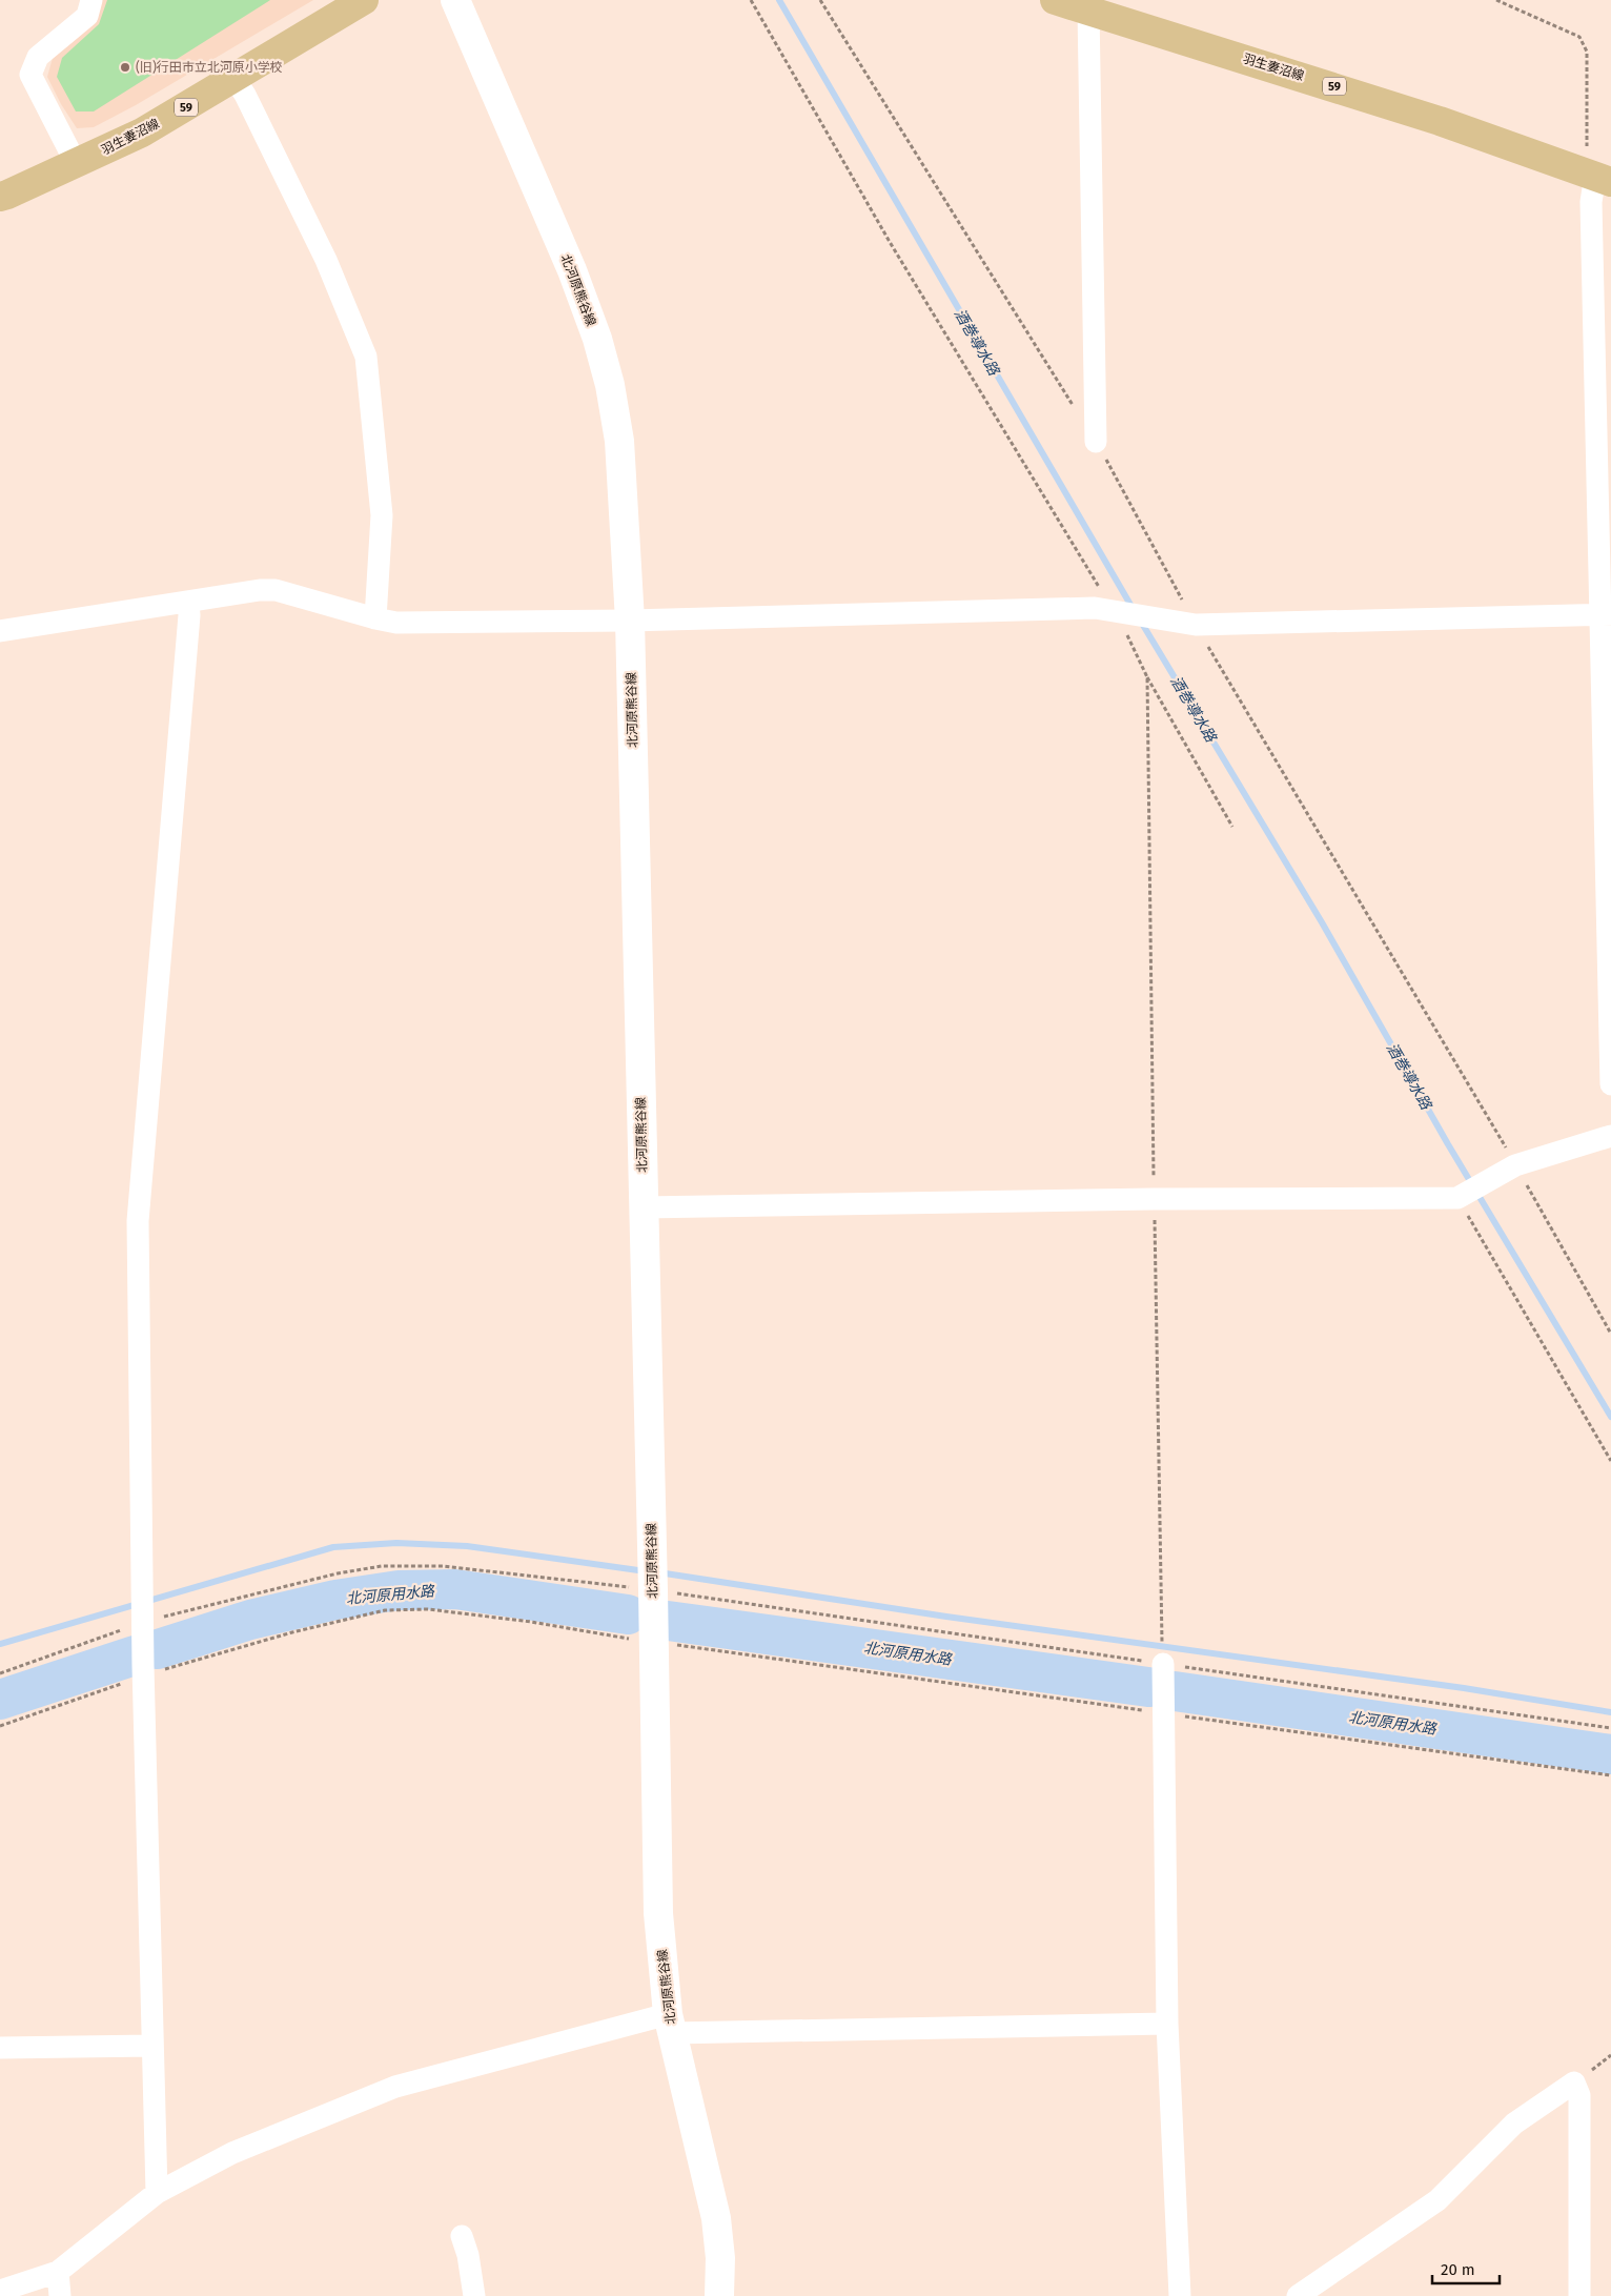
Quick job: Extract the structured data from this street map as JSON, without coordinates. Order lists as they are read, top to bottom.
{
  "streets": {
    "main road": ["羽生妻沼線", "59", "北河原熊谷線"]
  },
  "water": ["酒巻導水路", "北河原用水路"],
  "places": ["(旧)行田市立北河原小学校"],
  "scale_bar": "20 m"
}
